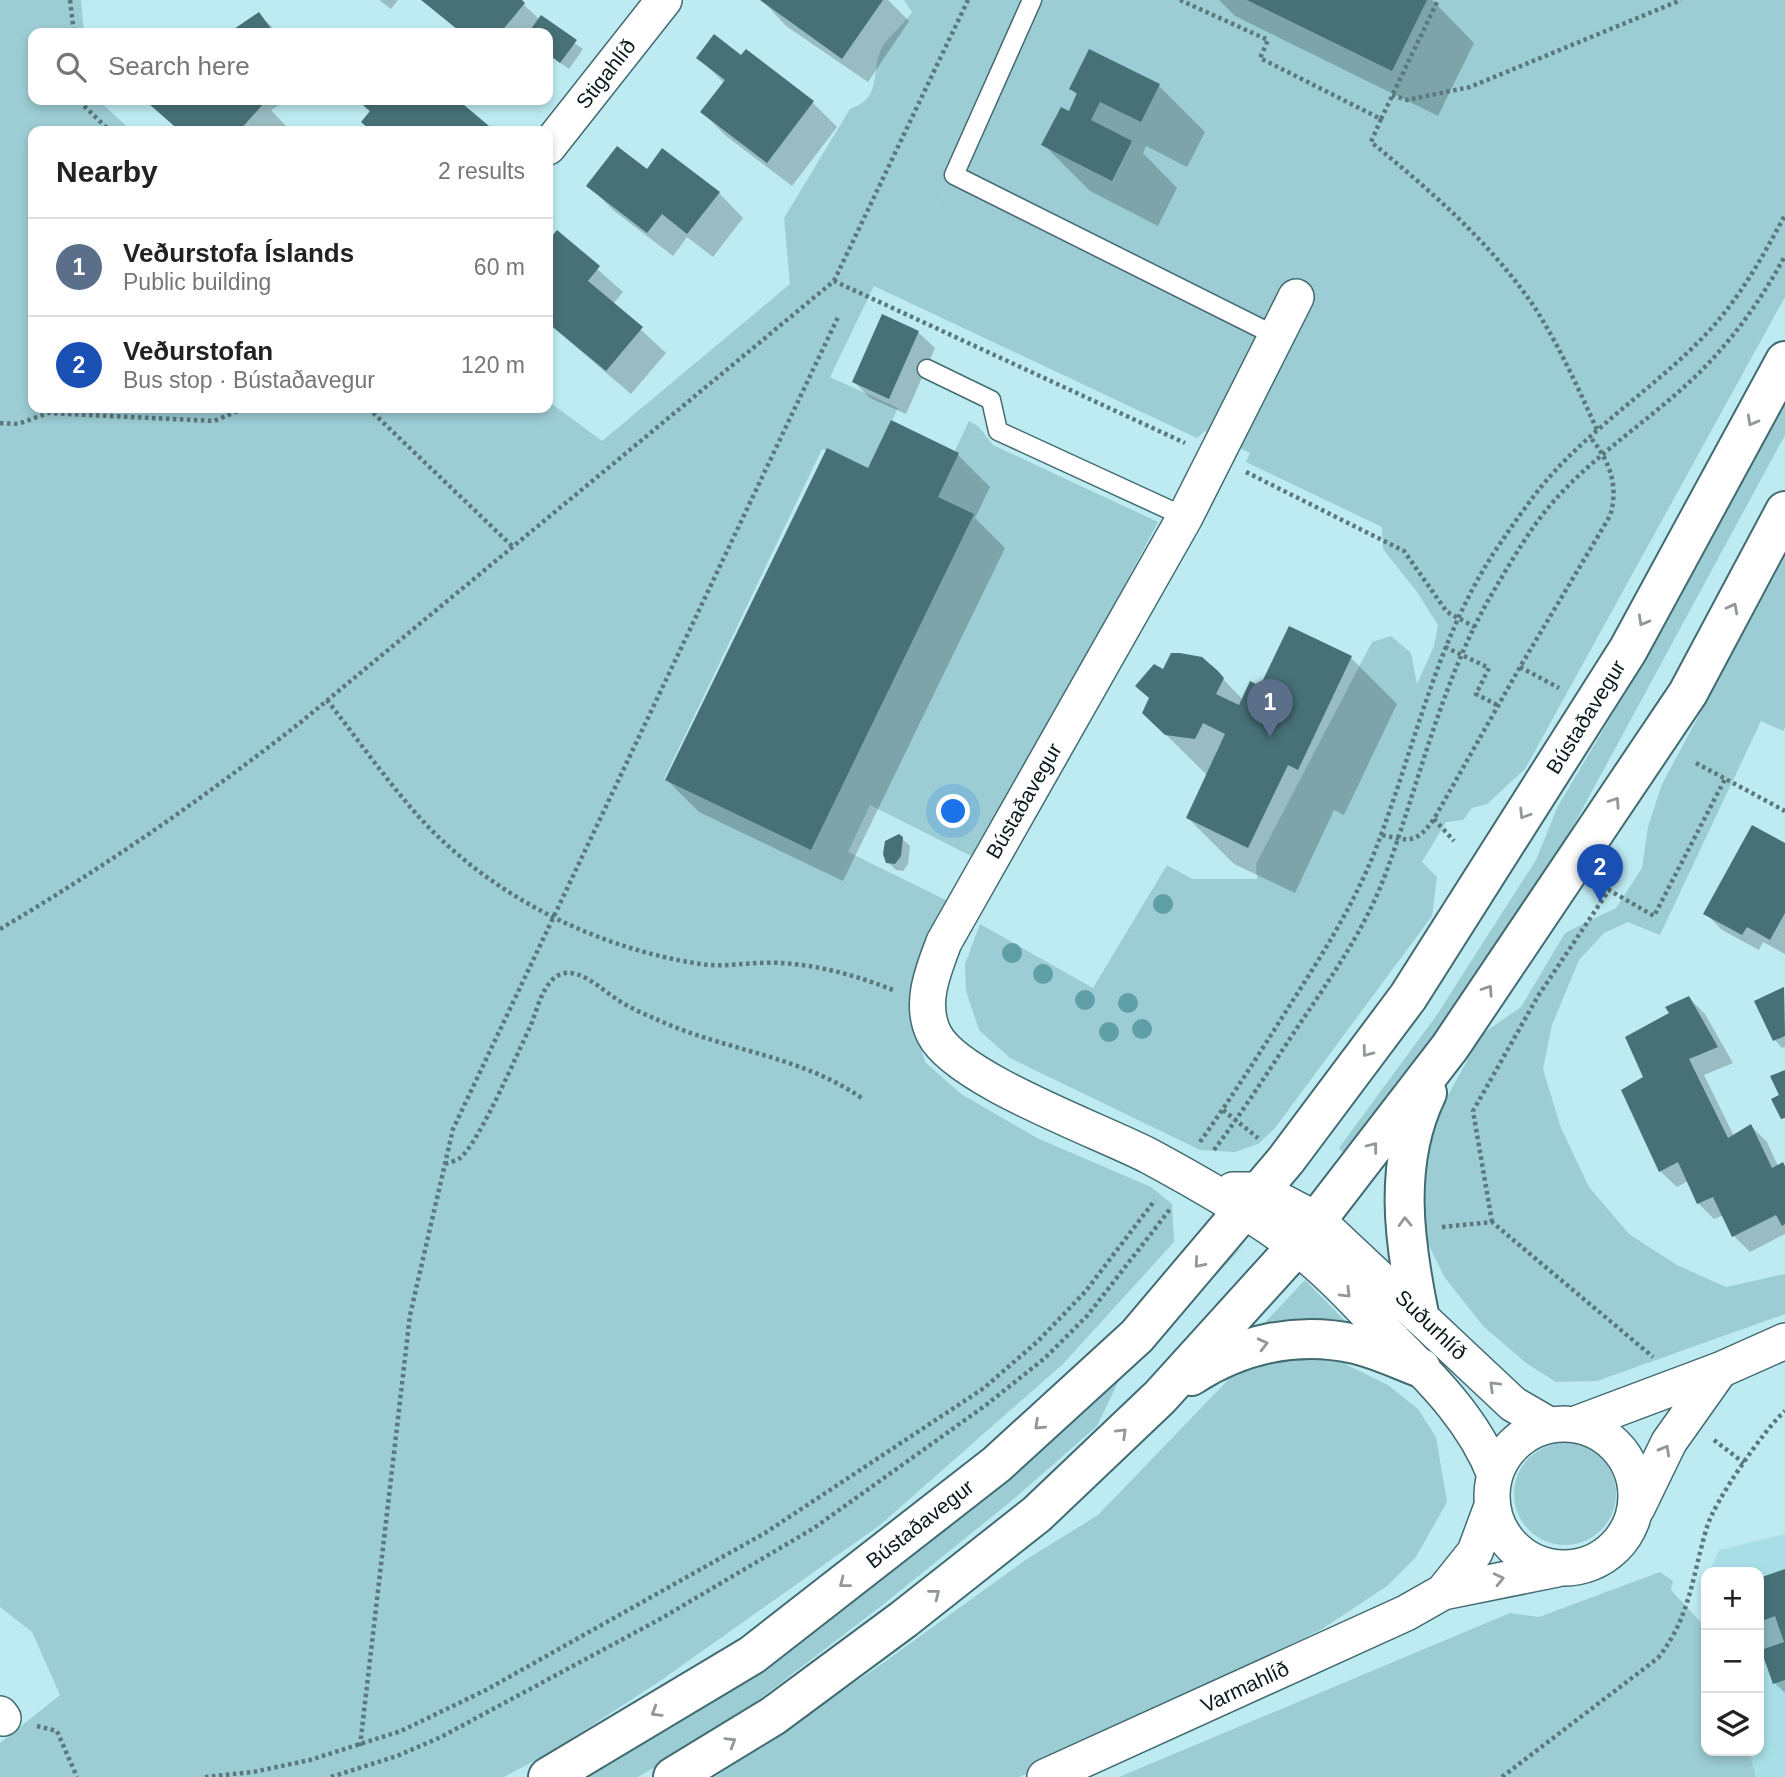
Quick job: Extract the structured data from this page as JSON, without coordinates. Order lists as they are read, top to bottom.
{
  "streets": {
    "main road": ["Bústaðavegur"],
    "street": ["Stigahlíð", "Suðurhlíð", "Varmahlíð"]
  },
  "crossings": [
    ["Bústaðavegur", "Suðurhlíð"],
    ["Suðurhlíð", "Varmahlíð"]
  ],
  "one_way": ["Bústaðavegur"],
  "page": {
    "search": "Search here",
    "heading": ["Nearby", "2 results"],
    "list": [
      {
        "mark": "1",
        "name": "Veðurstofa Íslands",
        "note": "Public building",
        "value": "60 m"
      },
      {
        "mark": "2",
        "name": "Veðurstofan",
        "note": "Bus stop · Bústaðavegur",
        "value": "120 m"
      }
    ],
    "pins": ["1", "2"],
    "map_buttons": ["+", "−"]
  }
}
